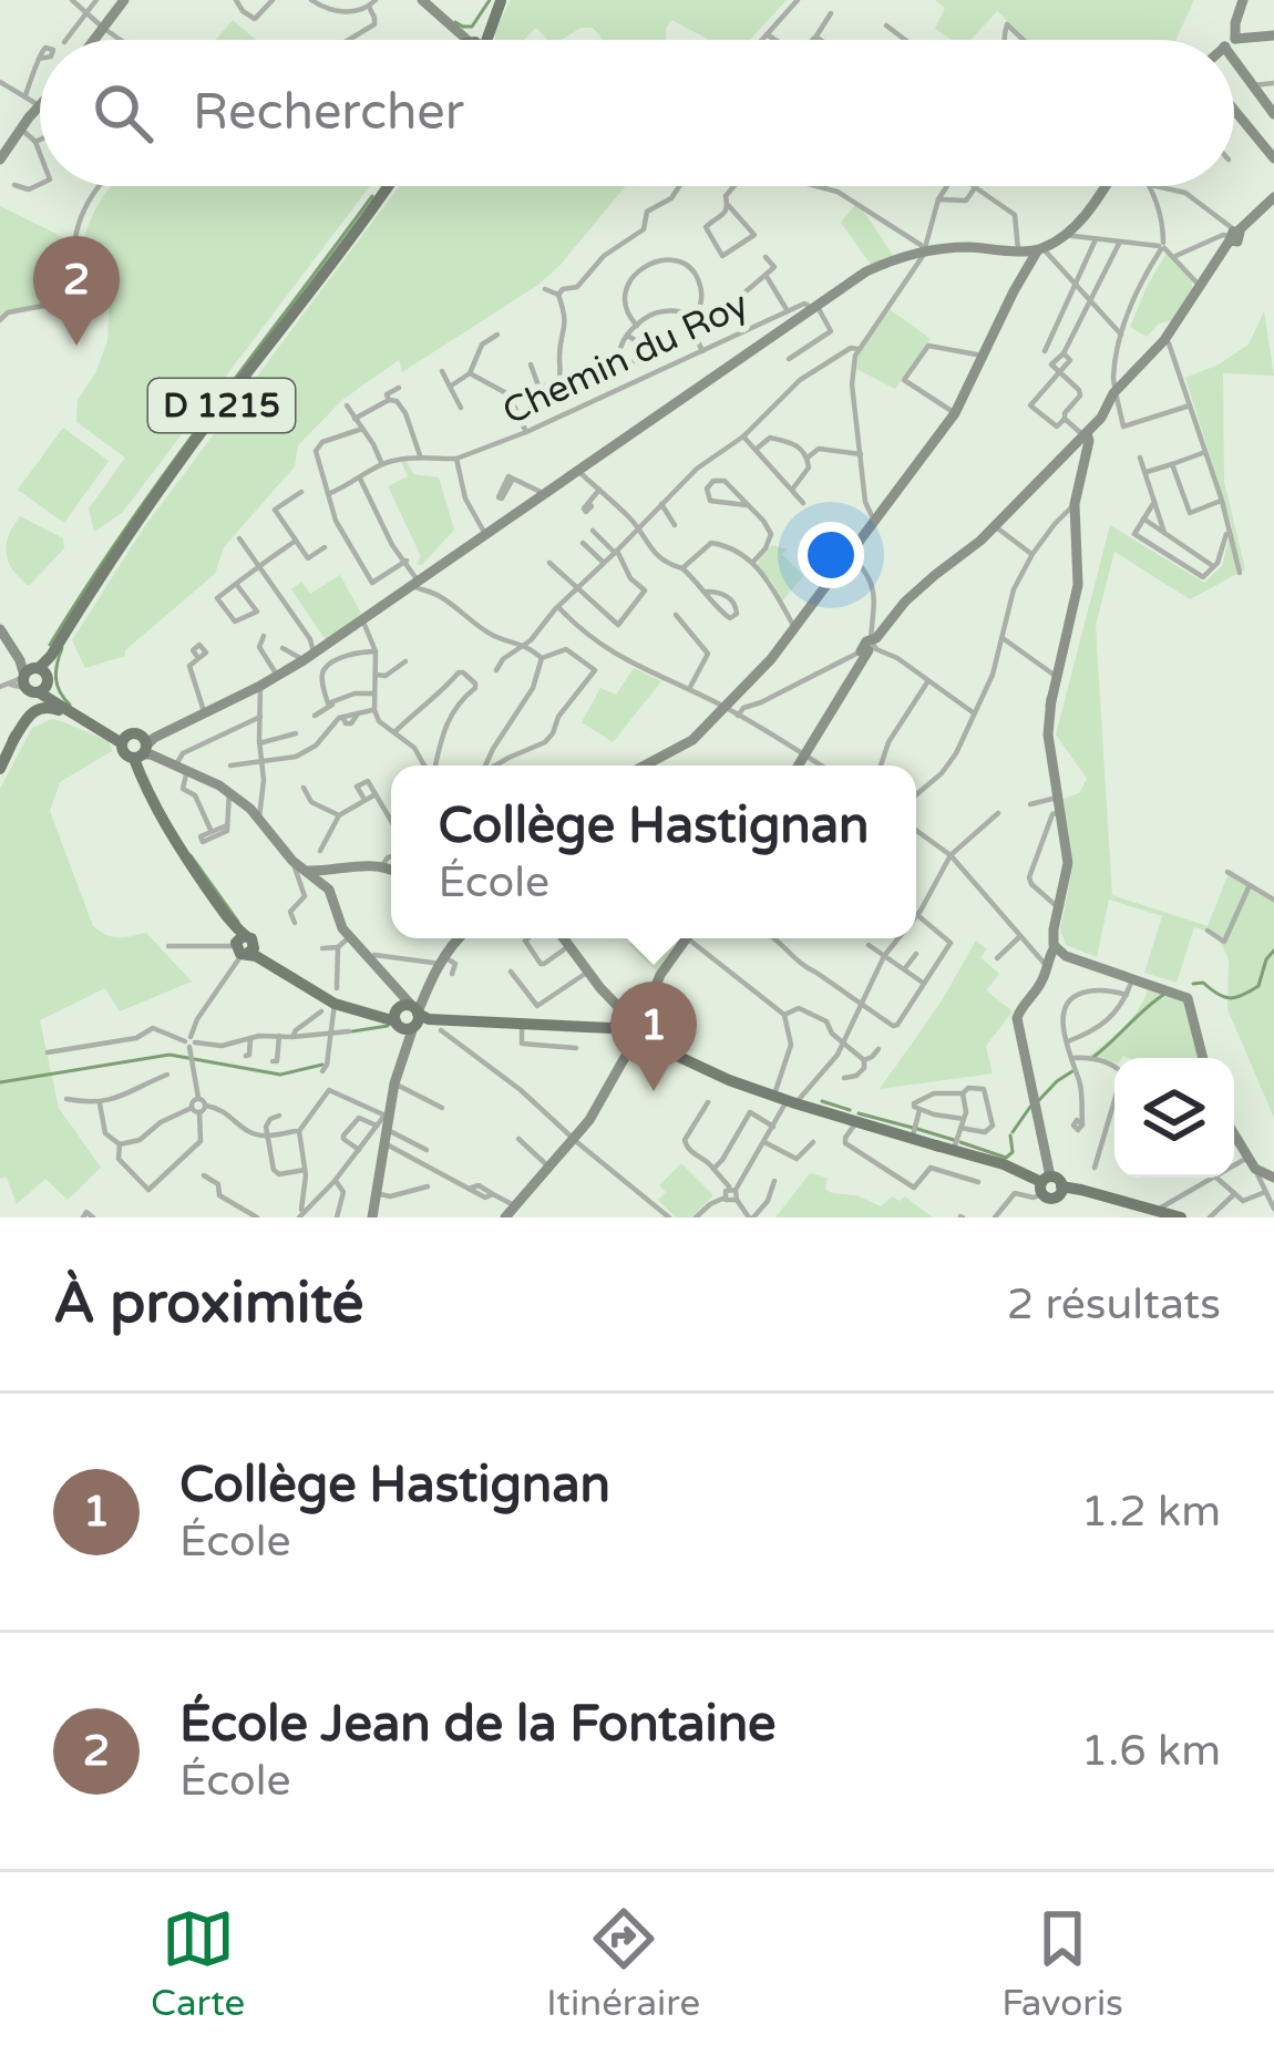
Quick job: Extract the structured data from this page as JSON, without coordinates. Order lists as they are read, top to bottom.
{
  "streets": {
    "main road": ["D 1215"],
    "street": ["Chemin du Roy"]
  },
  "page": {
    "search": "Rechercher",
    "pins": ["2", "1"],
    "popup": ["Collège Hastignan", "École"],
    "heading": ["À proximité", "2 résultats"],
    "list": [
      {
        "mark": "1",
        "name": "Collège Hastignan",
        "note": "École",
        "value": "1.2 km"
      },
      {
        "mark": "2",
        "name": "École Jean de la Fontaine",
        "note": "École",
        "value": "1.6 km"
      }
    ],
    "nav": ["Carte", "Itinéraire", "Favoris"]
  }
}
